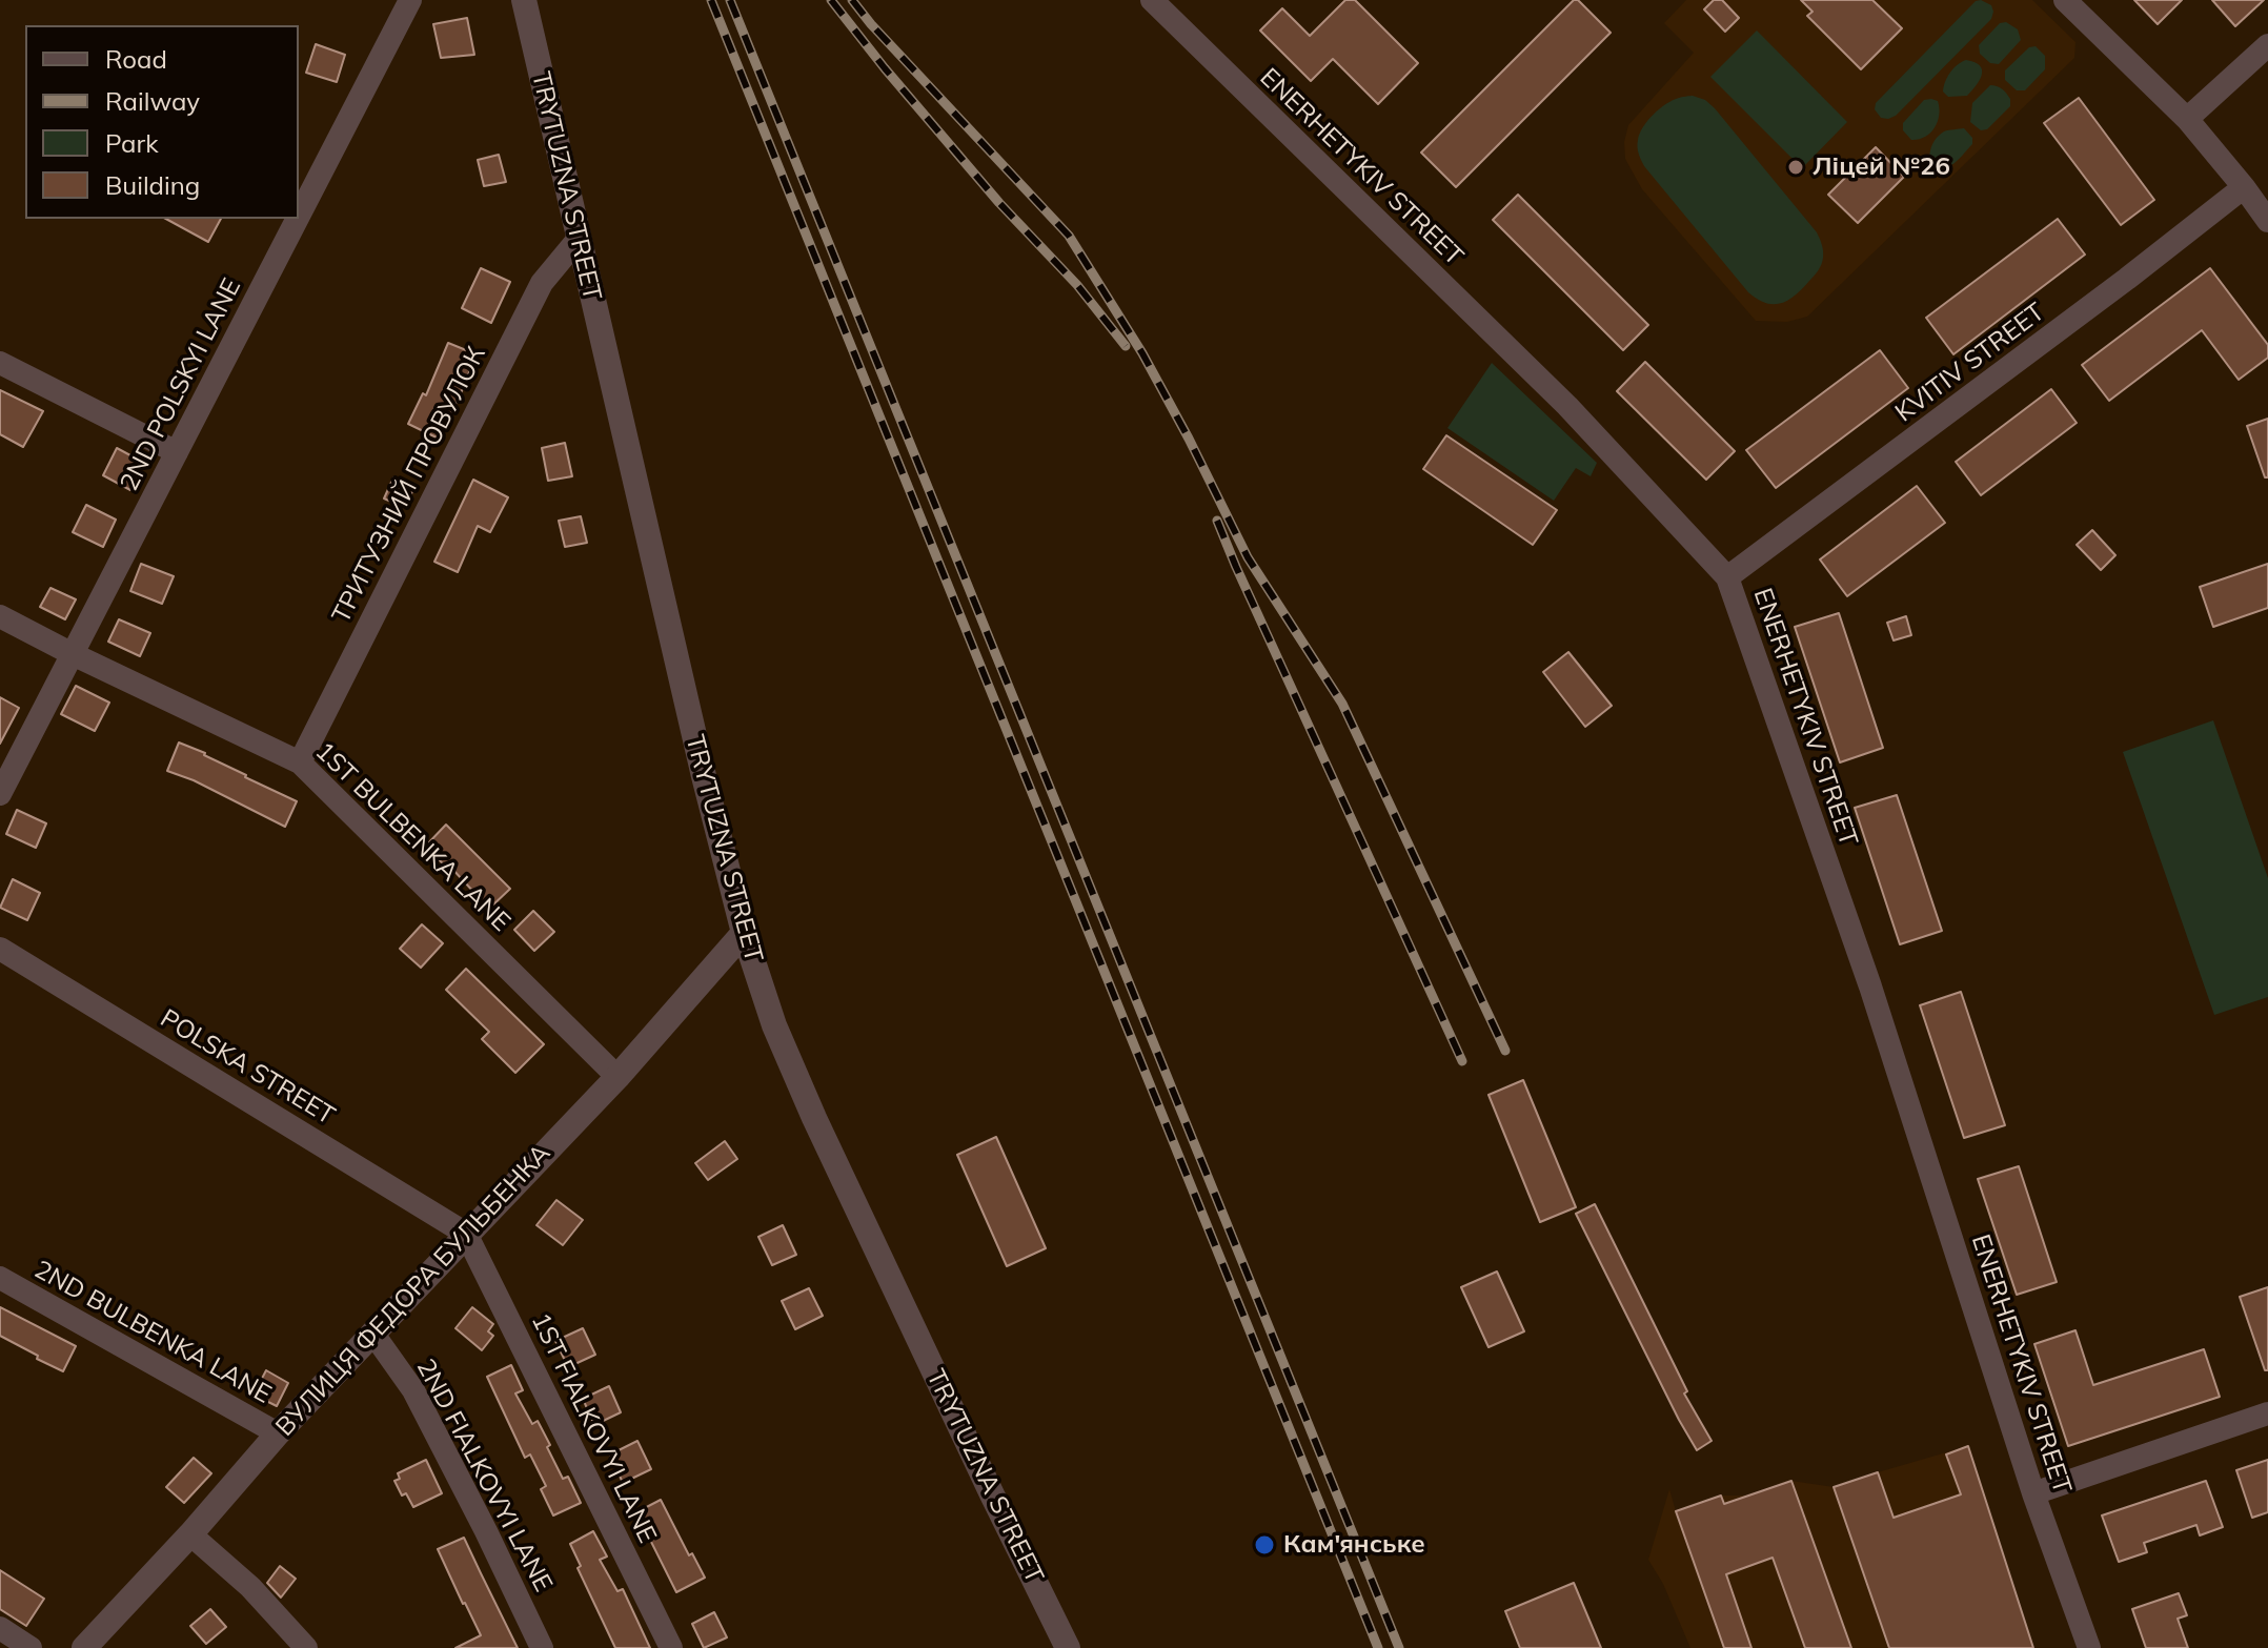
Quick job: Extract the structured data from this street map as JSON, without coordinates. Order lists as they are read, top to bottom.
{
  "streets": {
    "street": [
      "ENERHETYKIV STREET",
      "TRYTUZNA STREET",
      "KVITIV STREET",
      "2ND POLSKYI LANE",
      "ТРИТУЗНИЙ ПРОВУЛОК",
      "1ST BULBENKA LANE",
      "POLSKA STREET",
      "ВУЛИЦЯ ФЕДОРА БУЛЬБЕНКА",
      "2ND BULBENKA LANE",
      "1ST FIALKOVYI LANE",
      "2ND FIALKOVYI LANE"
    ]
  },
  "crossings": [
    ["ENERHETYKIV STREET", "KVITIV STREET"],
    ["TRYTUZNA STREET", "ТРИТУЗНИЙ ПРОВУЛОК"],
    ["TRYTUZNA STREET", "ВУЛИЦЯ ФЕДОРА БУЛЬБЕНКА"],
    ["2ND POLSKYI LANE", "1ST BULBENKA LANE"],
    ["ТРИТУЗНИЙ ПРОВУЛОК", "1ST BULBENKA LANE"],
    ["1ST BULBENKA LANE", "ВУЛИЦЯ ФЕДОРА БУЛЬБЕНКА"],
    ["POLSKA STREET", "ВУЛИЦЯ ФЕДОРА БУЛЬБЕНКА"],
    ["POLSKA STREET", "1ST FIALKOVYI LANE"],
    ["ВУЛИЦЯ ФЕДОРА БУЛЬБЕНКА", "2ND BULBENKA LANE"],
    ["ВУЛИЦЯ ФЕДОРА БУЛЬБЕНКА", "1ST FIALKOVYI LANE"],
    ["ВУЛИЦЯ ФЕДОРА БУЛЬБЕНКА", "2ND FIALKOVYI LANE"]
  ],
  "places": ["Ліцей №26", "Кам'янське"],
  "legend": [
    "Road",
    "Railway",
    "Park",
    "Building"
  ]
}
